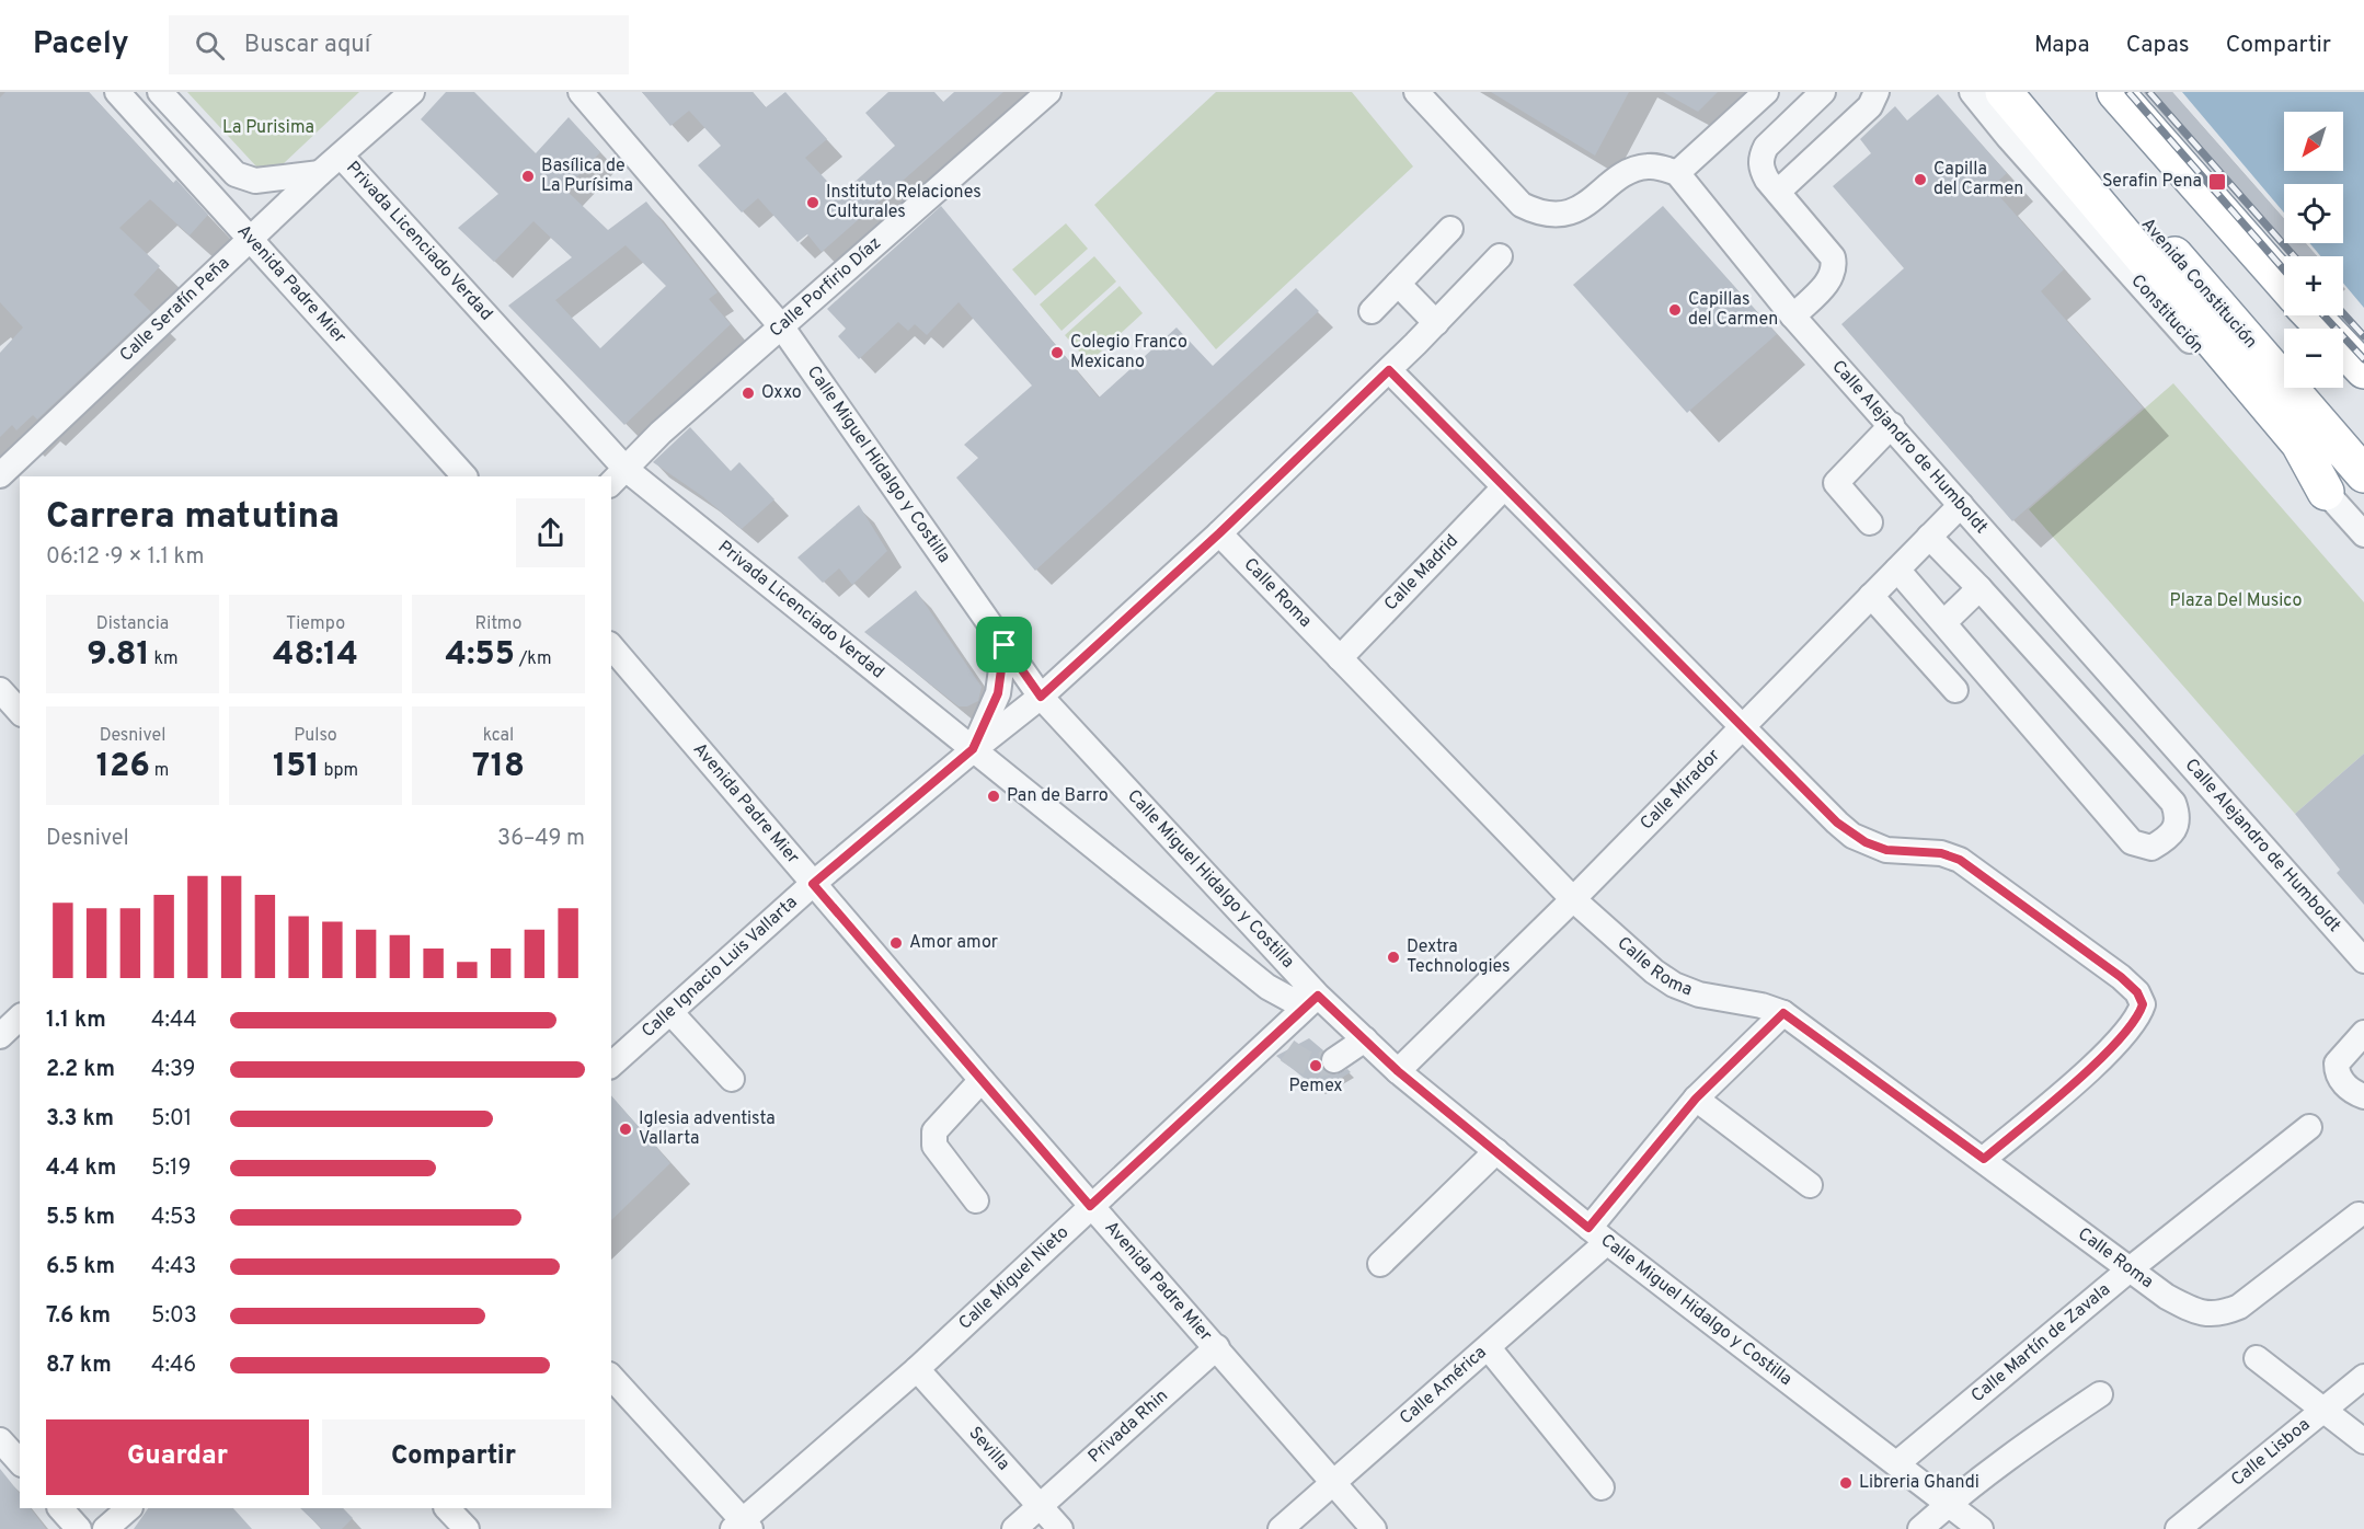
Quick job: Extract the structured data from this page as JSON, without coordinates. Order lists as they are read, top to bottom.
{
  "streets": {
    "highway": ["Avenida Constitución"],
    "street": [
      "Privada Licenciado Verdad",
      "Avenida Padre Mier",
      "Calle Porfirio Díaz",
      "Calle Serafín Peña",
      "Constitución",
      "Calle Alejandro de Humboldt",
      "Calle Miguel Hidalgo y Costilla",
      "Calle Madrid",
      "Calle Roma",
      "Calle Mirador",
      "Calle Ignacio Luis Vallarta",
      "Calle Miguel Nieto",
      "Calle Martín de Zavala",
      "Calle América",
      "Privada Rhin",
      "Sevilla",
      "Calle Lisboa"
    ]
  },
  "crossings": [
    ["Privada Licenciado Verdad", "Calle Porfirio Díaz"],
    ["Privada Licenciado Verdad", "Calle Serafín Peña"],
    ["Privada Licenciado Verdad", "Calle Miguel Hidalgo y Costilla"],
    ["Privada Licenciado Verdad", "Calle Ignacio Luis Vallarta"],
    ["Privada Licenciado Verdad", "Calle Miguel Nieto"],
    ["Avenida Padre Mier", "Calle Serafín Peña"],
    ["Avenida Padre Mier", "Calle Ignacio Luis Vallarta"],
    ["Avenida Padre Mier", "Calle Miguel Nieto"],
    ["Avenida Padre Mier", "Calle América"],
    ["Avenida Padre Mier", "Privada Rhin"],
    ["Calle Porfirio Díaz", "Calle Miguel Hidalgo y Costilla"],
    ["Calle Alejandro de Humboldt", "Calle Mirador"],
    ["Calle Miguel Hidalgo y Costilla", "Calle Mirador"],
    ["Calle Miguel Hidalgo y Costilla", "Calle Ignacio Luis Vallarta"],
    ["Calle Miguel Hidalgo y Costilla", "Calle Miguel Nieto"],
    ["Calle Miguel Hidalgo y Costilla", "Calle Martín de Zavala"],
    ["Calle Miguel Hidalgo y Costilla", "Calle América"],
    ["Calle Madrid", "Calle Roma"],
    ["Calle Roma", "Calle Mirador"],
    ["Calle Roma", "Calle Ignacio Luis Vallarta"],
    ["Calle Roma", "Calle Martín de Zavala"],
    ["Calle Roma", "Calle América"],
    ["Calle Miguel Nieto", "Sevilla"],
    ["Privada Rhin", "Sevilla"]
  ],
  "parks": ["La Purisima", "Plaza Del Musico"],
  "places": {
    "other": [
      "Basílica de La Purísima",
      "Capilla del Carmen",
      "Instituto Relaciones Culturales",
      "Capillas del Carmen",
      "Colegio Franco Mexicano",
      "Oxxo",
      "Pan de Barro",
      "Amor amor",
      "Dextra Technologies",
      "Pemex",
      "Iglesia adventista Vallarta",
      "Libreria Ghandi"
    ],
    "transit": ["Serafin Pena"]
  },
  "north": "bottom left",
  "page": {
    "header": "Pacely",
    "search": "Buscar aquí",
    "nav": ["Mapa", "Capas", "Compartir"],
    "map_buttons": ["+", "−"],
    "heading": ["Carrera matutina", "06:12 · 9 × 1.1 km"],
    "stats": [
      ["Distancia", "9.81 km"],
      ["Tiempo", "48:14"],
      ["Ritmo", "4:55 /km"],
      ["Desnivel", "126 m"],
      ["Pulso", "151 bpm"],
      ["kcal", "718"]
    ],
    "chart": ["Desnivel", "36–49 m"],
    "list": [
      {
        "name": "1.1 km",
        "note": "4:44"
      },
      {
        "name": "2.2 km",
        "note": "4:39"
      },
      {
        "name": "3.3 km",
        "note": "5:01"
      },
      {
        "name": "4.4 km",
        "note": "5:19"
      },
      {
        "name": "5.5 km",
        "note": "4:53"
      },
      {
        "name": "6.5 km",
        "note": "4:43"
      },
      {
        "name": "7.6 km",
        "note": "5:03"
      },
      {
        "name": "8.7 km",
        "note": "4:46"
      }
    ],
    "buttons": ["Guardar", "Compartir"]
  }
}
